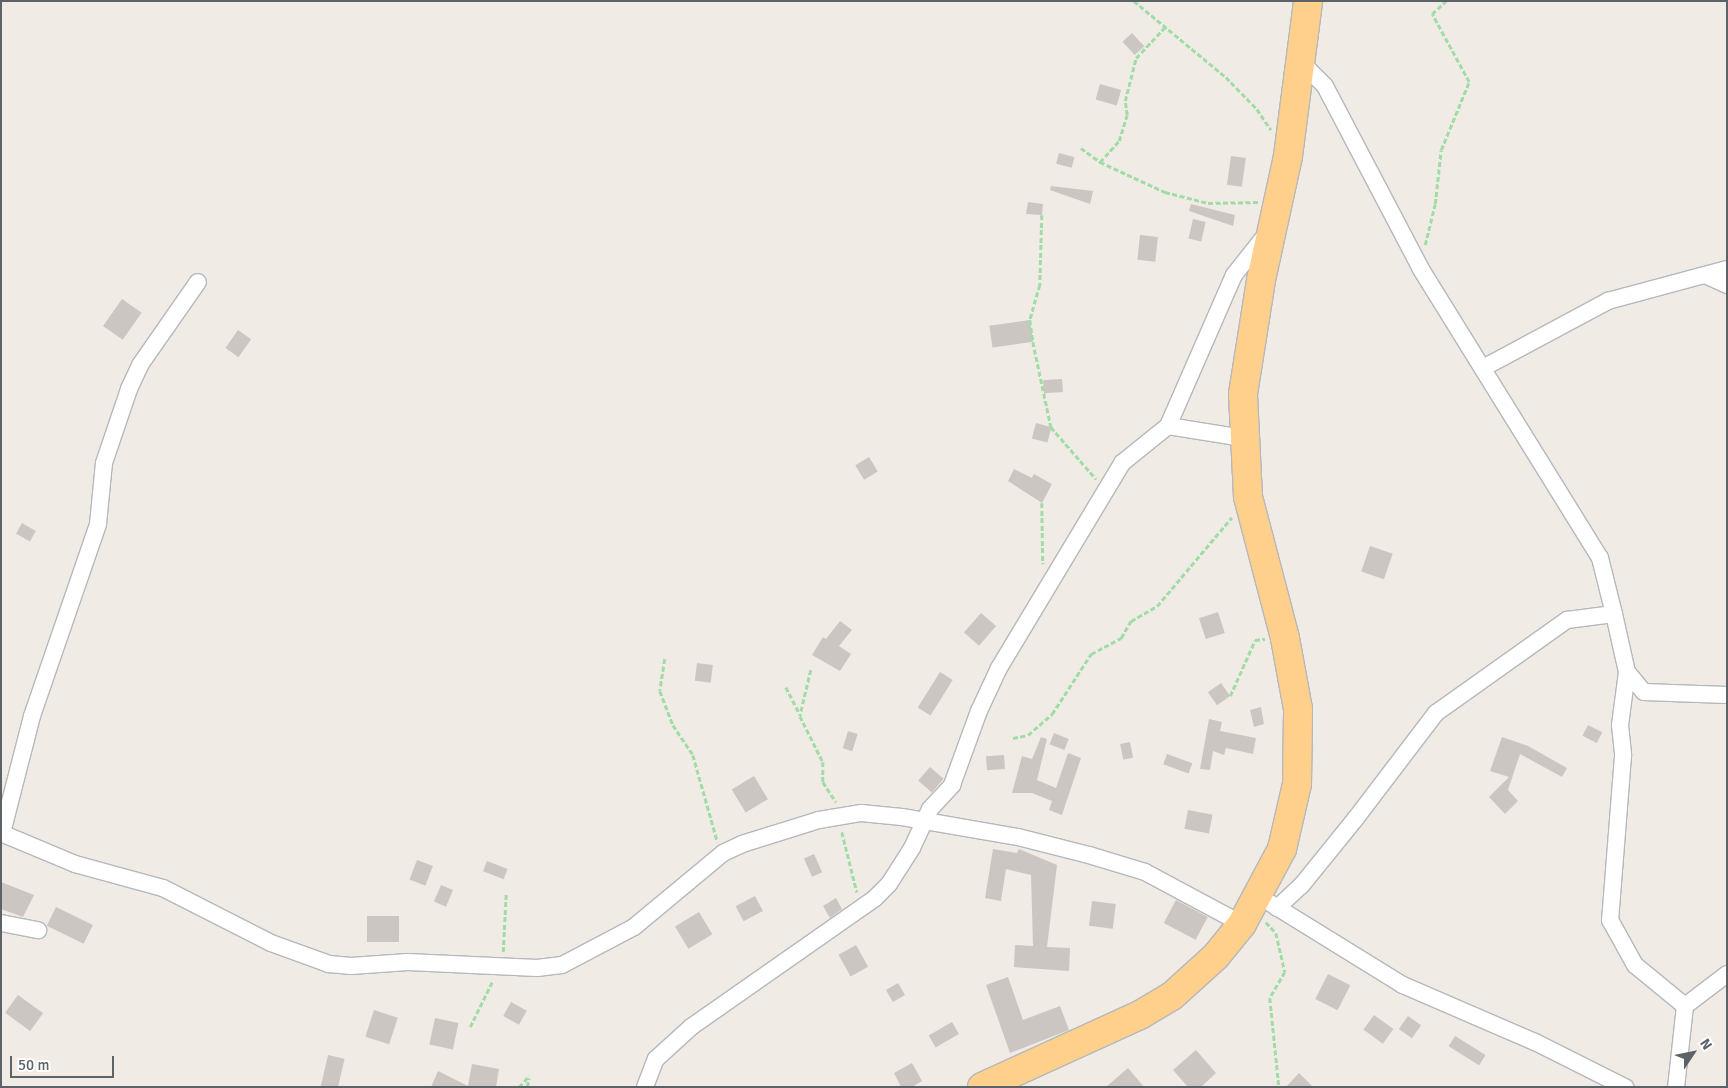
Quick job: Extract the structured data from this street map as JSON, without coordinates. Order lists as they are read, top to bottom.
{
  "scale_bar": "50 m",
  "north": "top right"
}
